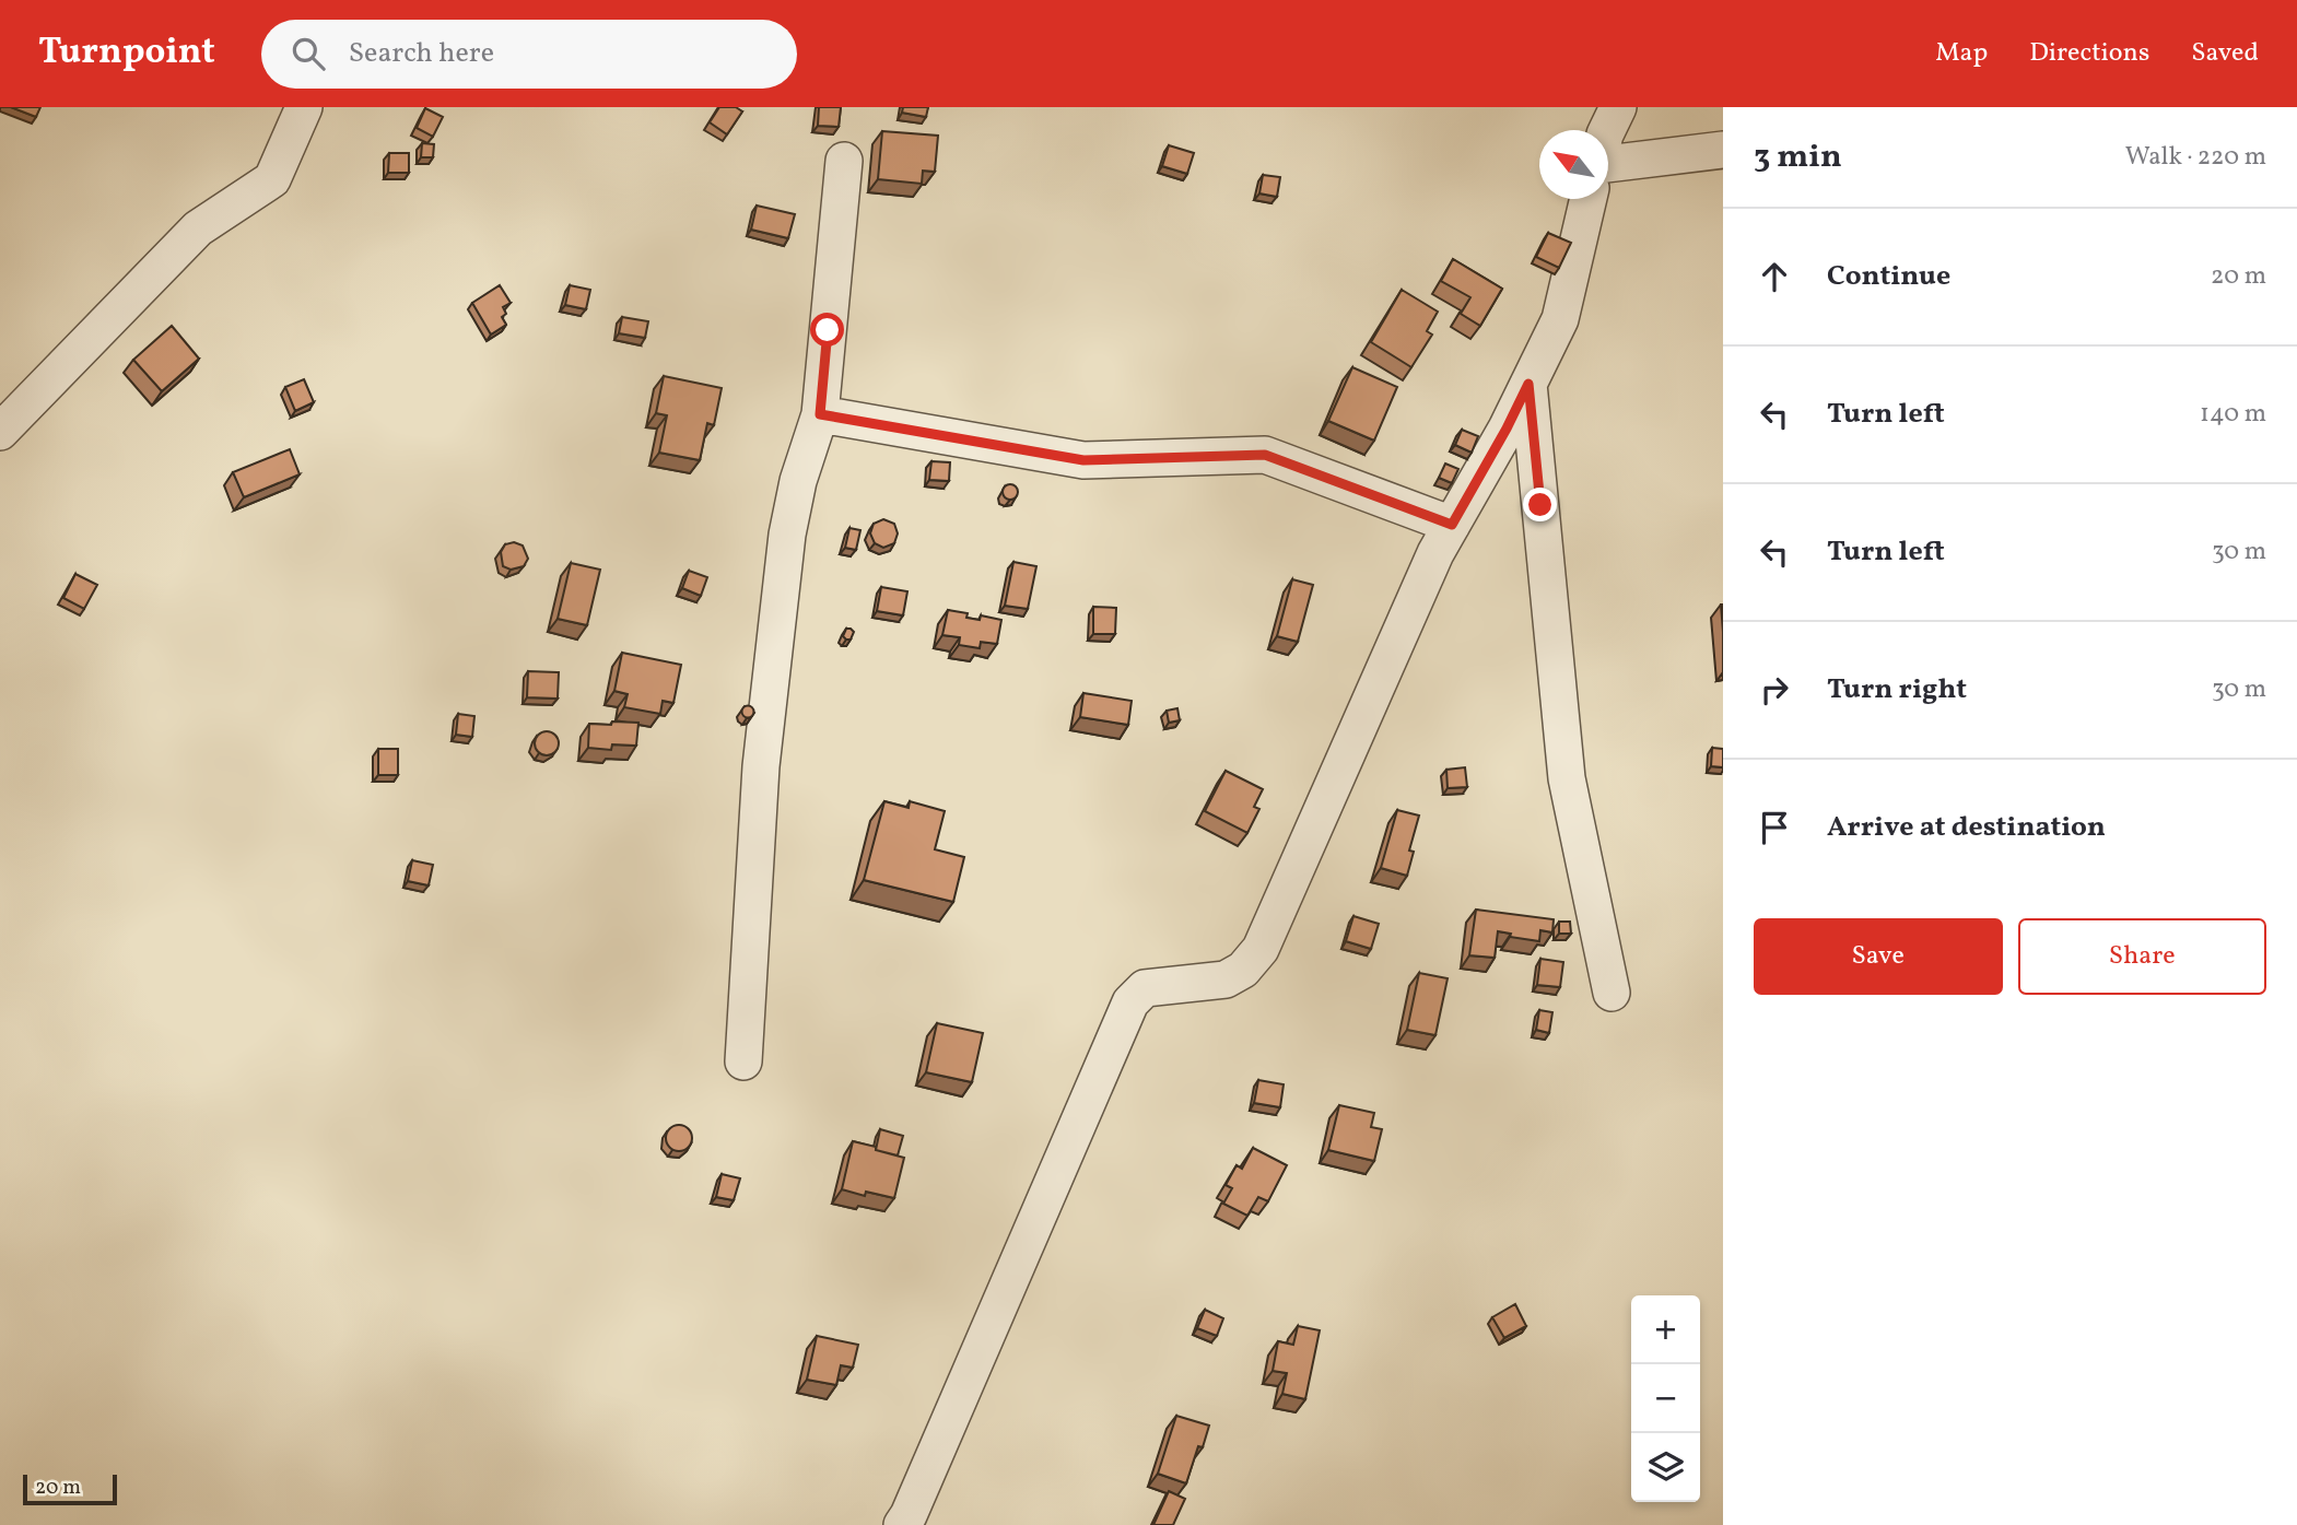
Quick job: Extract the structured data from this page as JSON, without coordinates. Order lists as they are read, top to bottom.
{
  "scale_bar": "20 m",
  "north": "top left",
  "page": {
    "header": "Turnpoint",
    "search": "Search here",
    "nav": ["Map", "Directions", "Saved"],
    "heading": ["3 min", "Walk · 220 m"],
    "list": [
      ["Continue", "20 m"],
      ["Turn left", "140 m"],
      ["Turn left", "30 m"],
      ["Turn right", "30 m"],
      "Arrive at destination"
    ],
    "buttons": ["Save", "Share"],
    "map_buttons": ["+", "−"],
    "scale": "20 m"
  }
}
